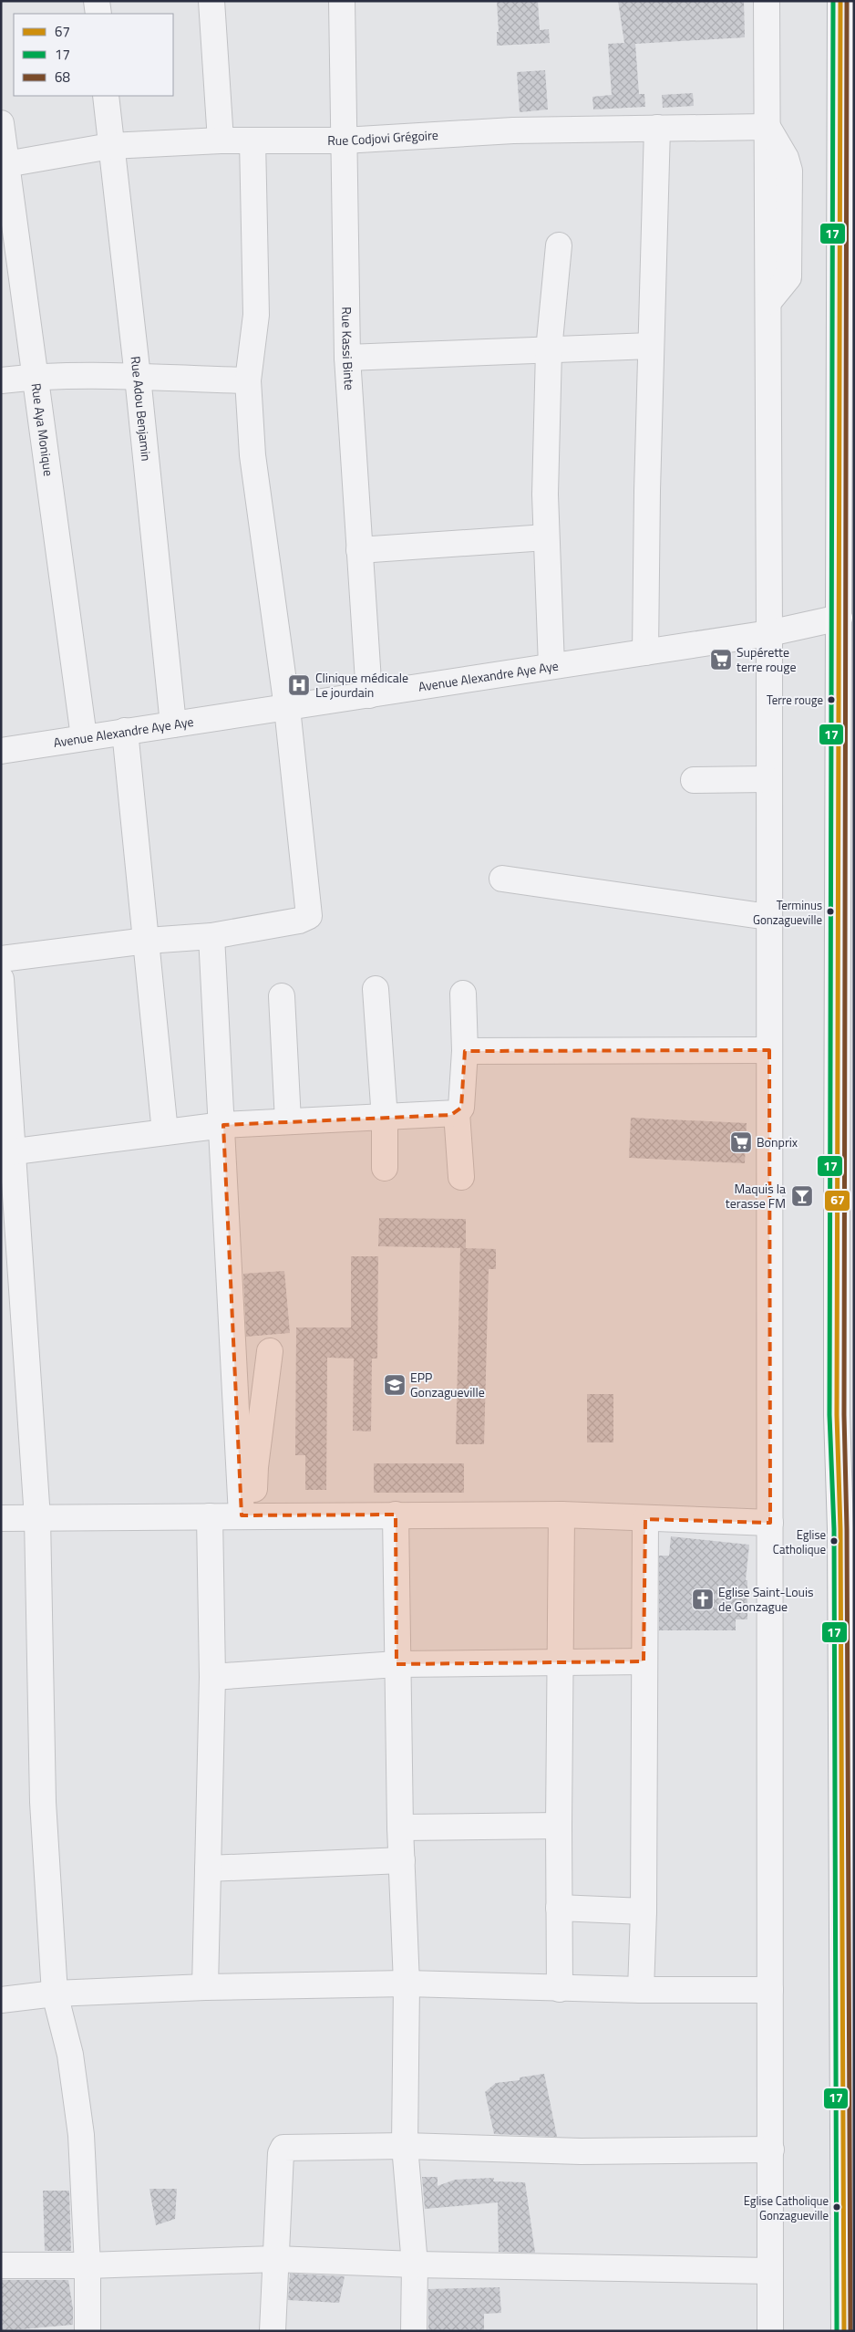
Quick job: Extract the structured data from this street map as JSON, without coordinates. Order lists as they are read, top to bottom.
{
  "streets": {
    "street": [
      "Rue Codjovi Grégoire",
      "Rue Kassi Binte",
      "Rue Adou Benjamin",
      "Rue Aya Monique",
      "Avenue Alexandre Aye Aye"
    ]
  },
  "crossings": [
    ["Rue Codjovi Grégoire", "Rue Kassi Binte"],
    ["Rue Codjovi Grégoire", "Rue Adou Benjamin"],
    ["Rue Codjovi Grégoire", "Rue Aya Monique"],
    ["Rue Kassi Binte", "Avenue Alexandre Aye Aye"],
    ["Rue Adou Benjamin", "Avenue Alexandre Aye Aye"],
    ["Rue Aya Monique", "Avenue Alexandre Aye Aye"]
  ],
  "places": {
    "supermarket": ["Supérette terre rouge", "Bonprix"],
    "hospital": ["Clinique médicale Le jourdain"],
    "other": [
      "Terre rouge",
      "Terminus Gonzagueville",
      "Eglise Catholique",
      "Eglise Catholique Gonzagueville"
    ],
    "bar": ["Maquis la terasse FM"],
    "school or university": ["EPP Gonzagueville"],
    "church": ["Eglise Saint-Louis de Gonzague"]
  },
  "lines": ["transit line 67", "transit line 17", "transit line 68"],
  "legend": ["67", "17", "68"]
}
